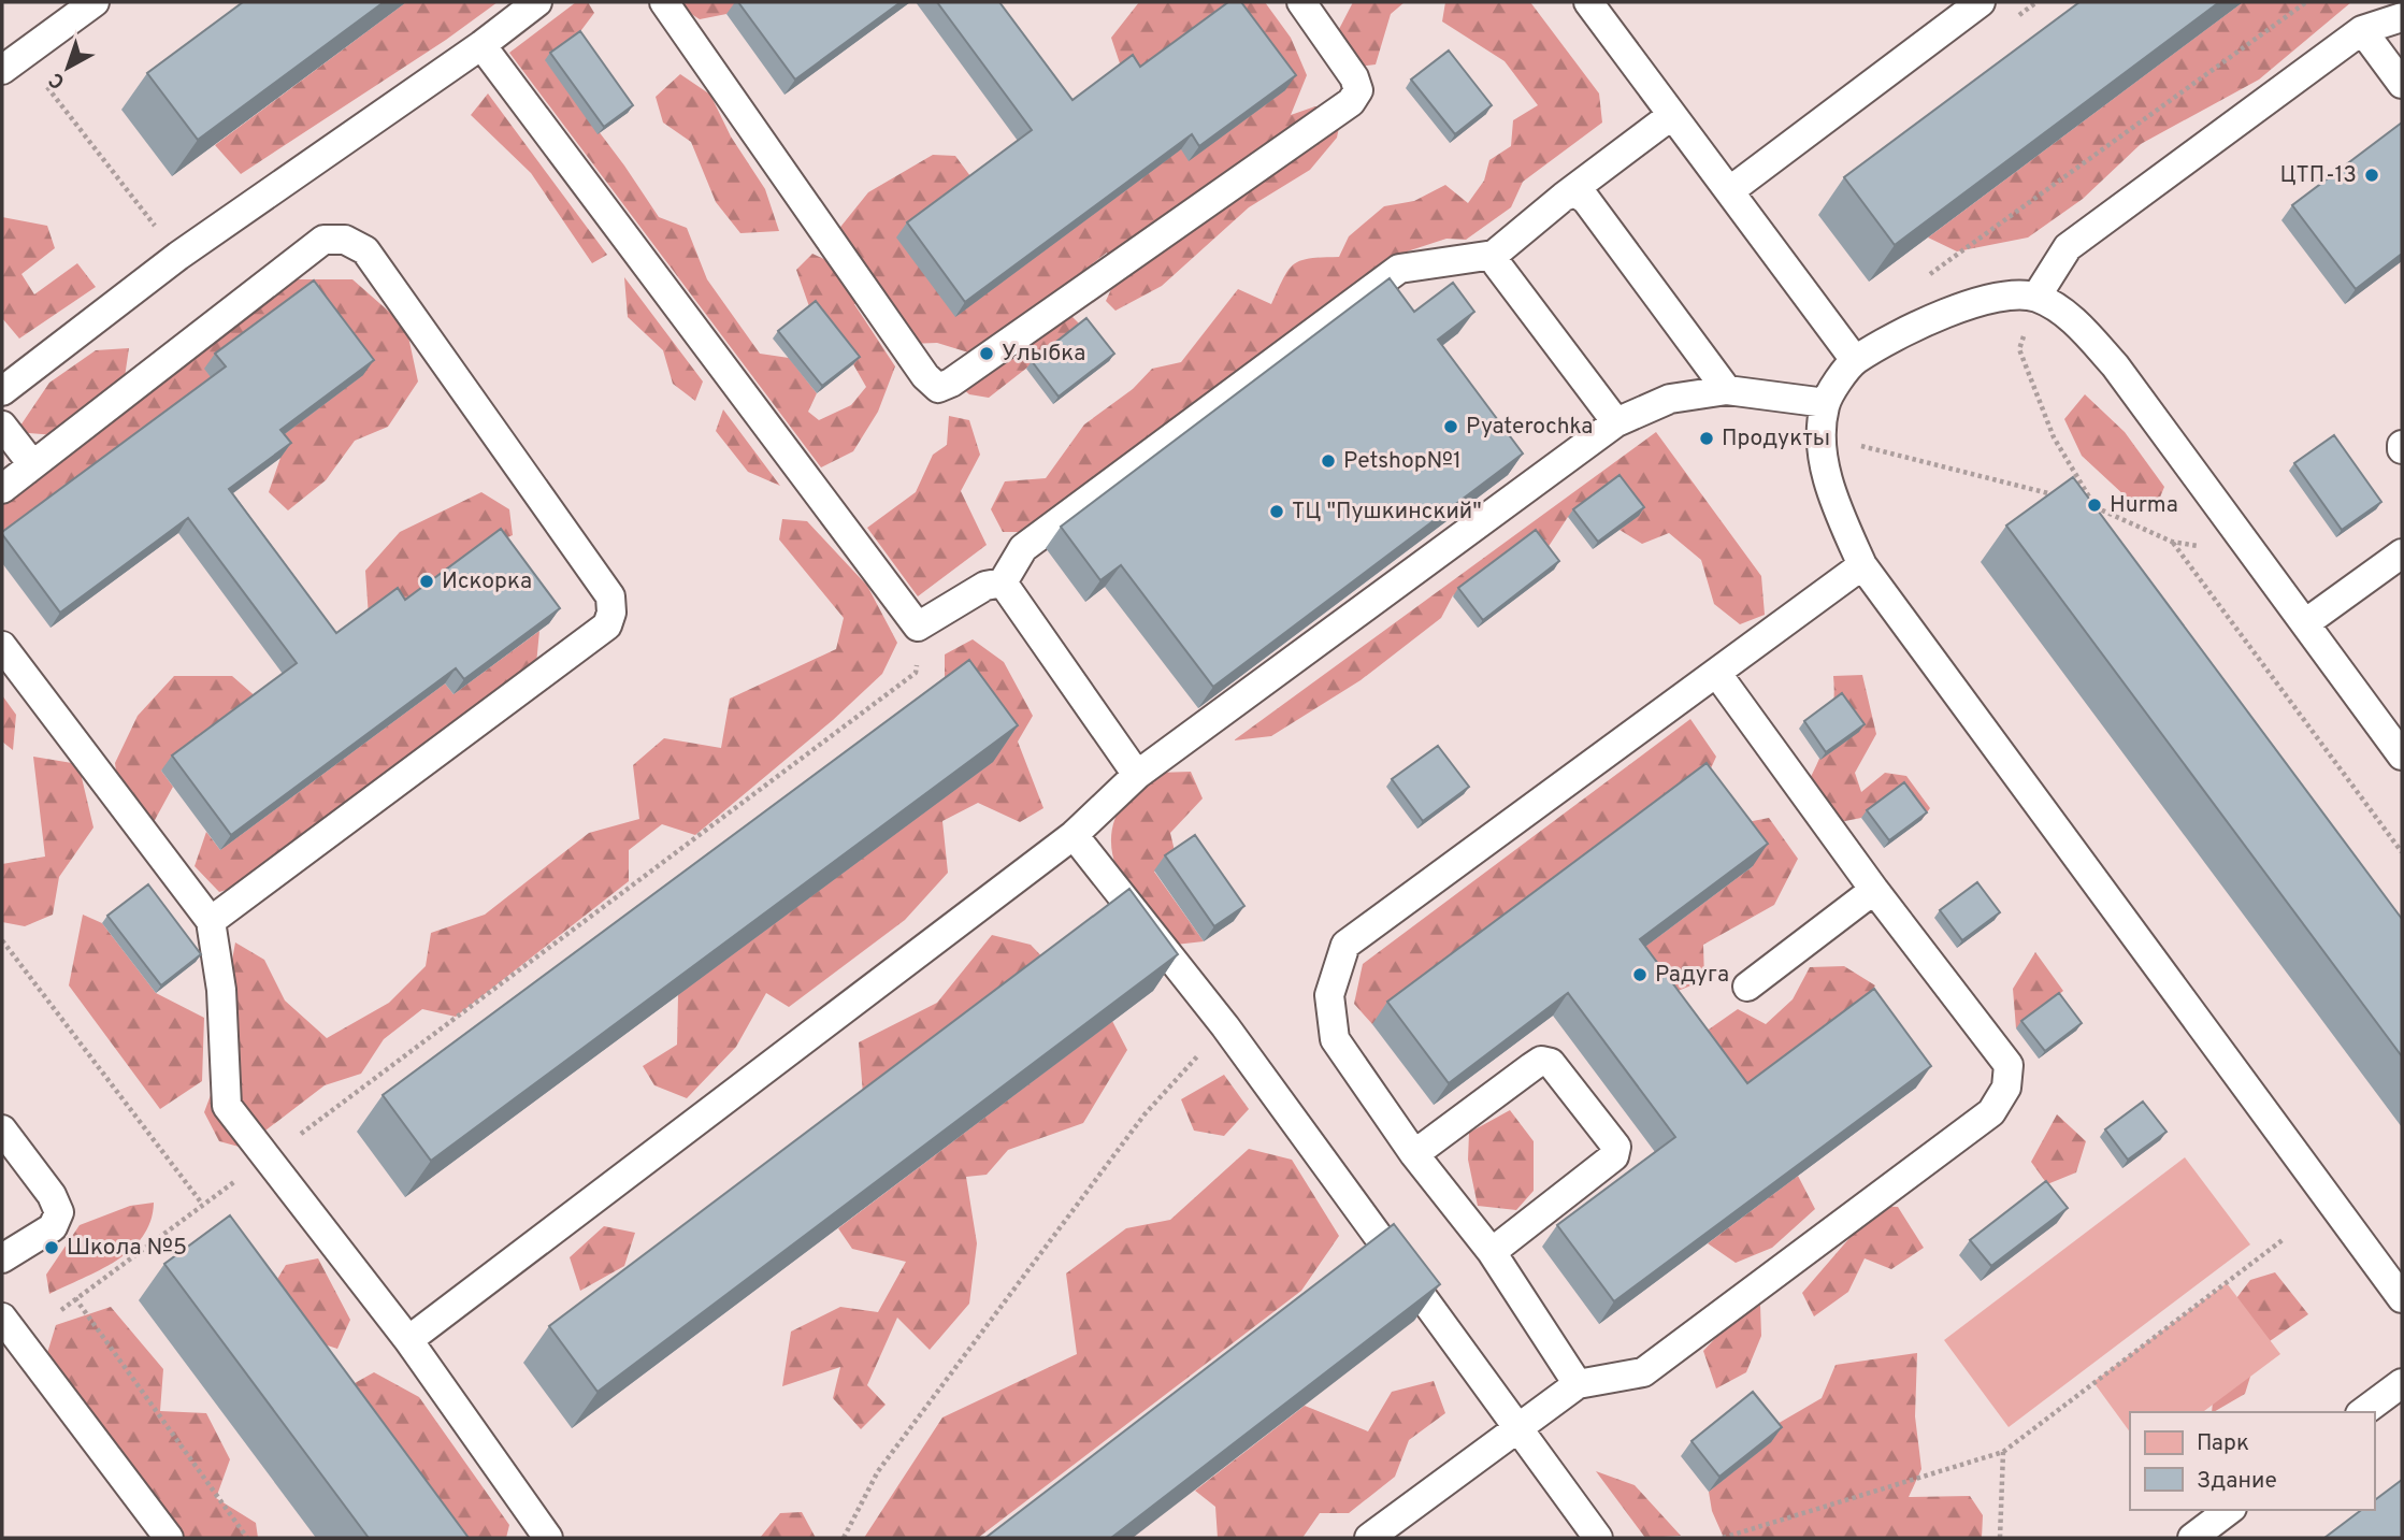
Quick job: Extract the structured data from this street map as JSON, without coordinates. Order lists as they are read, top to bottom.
{
  "places": [
    "ЦТП-13",
    "Улыбка",
    "Pyaterochka",
    "Продукты",
    "Petshop№1",
    "Hurma",
    "ТЦ \"Пушкинский\"",
    "Искорка",
    "Радуга",
    "Школа №5"
  ],
  "legend": ["Парк", "Здание"],
  "north": "bottom left"
}
